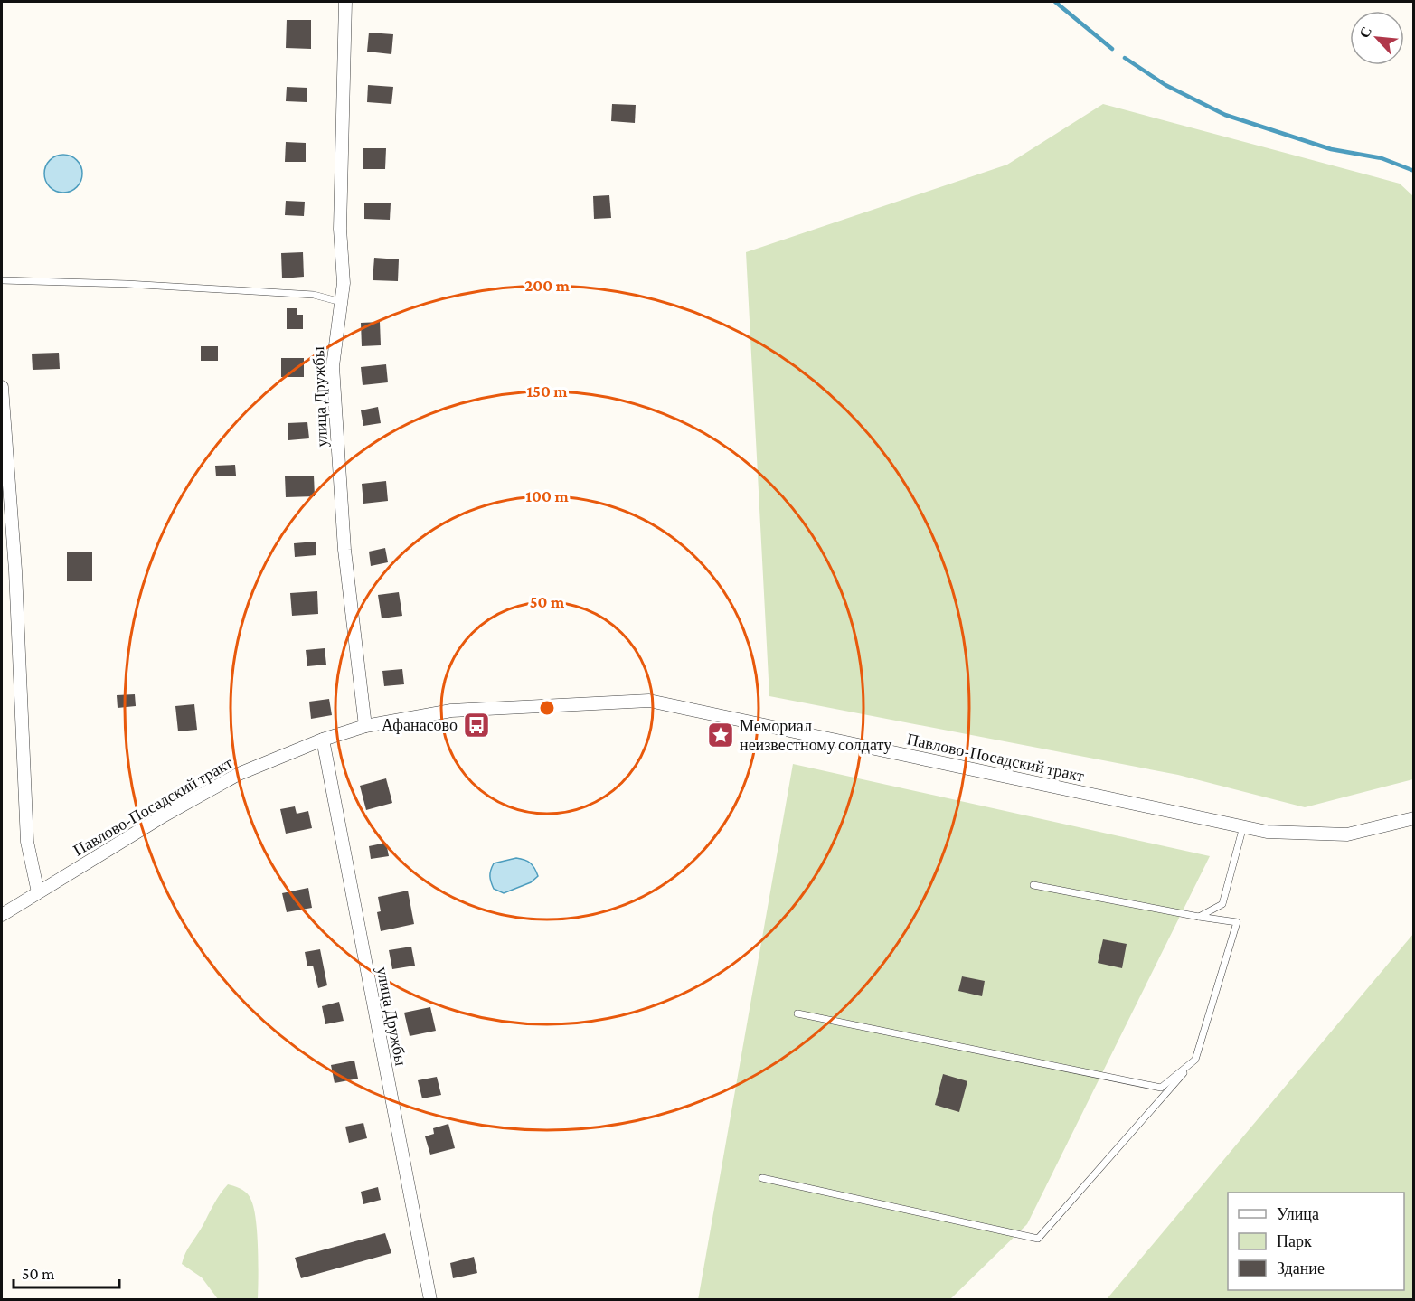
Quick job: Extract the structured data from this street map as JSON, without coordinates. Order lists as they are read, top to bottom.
{
  "streets": {
    "street": ["улица Дружбы", "Павлово-Посадский тракт"]
  },
  "crossings": [
    ["улица Дружбы", "Павлово-Посадский тракт"]
  ],
  "places": {
    "bus stop": ["Афанасово"],
    "place": ["Мемориал неизвестному солдату"]
  },
  "legend": ["Улица", "Парк", "Здание"],
  "scale_bar": "50 m",
  "north": "top left",
  "rings": [
    "200 m",
    "150 m",
    "100 m",
    "50 m"
  ]
}
